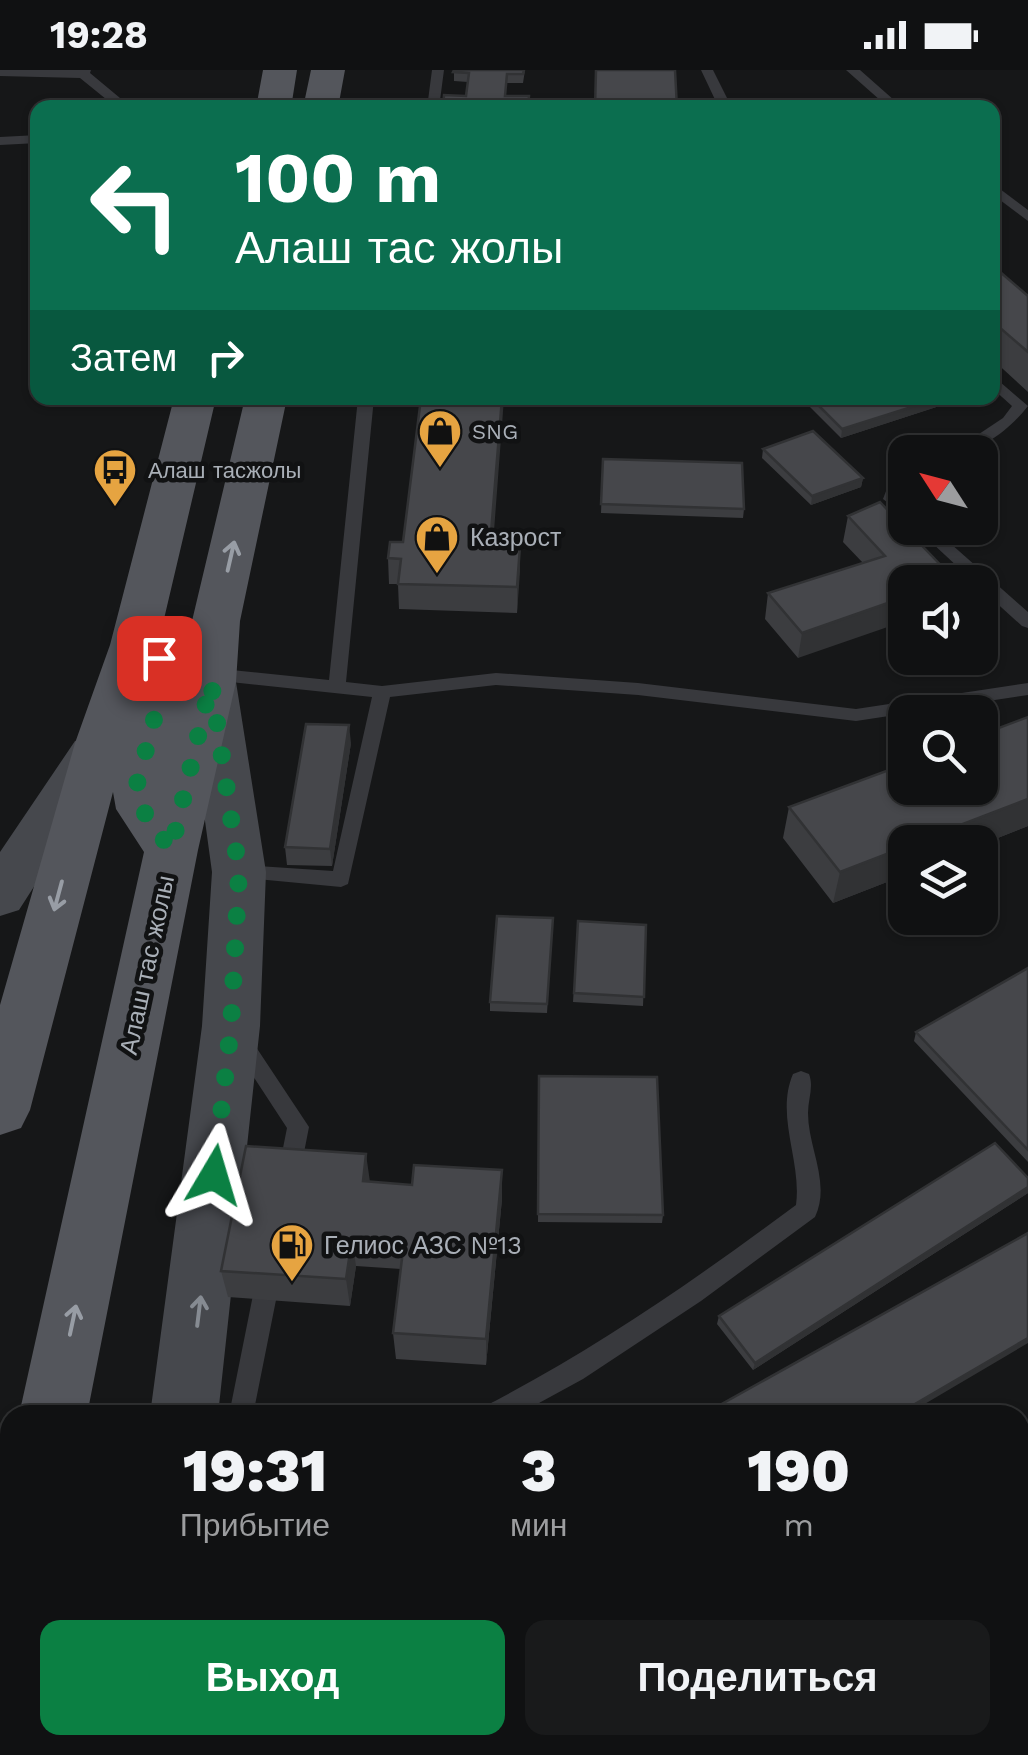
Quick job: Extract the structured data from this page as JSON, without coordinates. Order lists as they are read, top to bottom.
{
  "streets": {
    "main road": ["Алаш тас жолы"]
  },
  "places": {
    "shop": ["SNG", "Казрост"],
    "bus stop": ["Алаш тасжолы"],
    "fuel station": ["Гелиос АЗС №13"]
  },
  "north": "top left",
  "page": {
    "status": "19:28",
    "turn": ["100 m", "Алаш тас жолы"],
    "then": "Затем",
    "eta": [
      "19:31",
      "Прибытие",
      "3",
      "мин",
      "190",
      "m"
    ],
    "buttons": ["Выход", "Поделиться"]
  }
}
